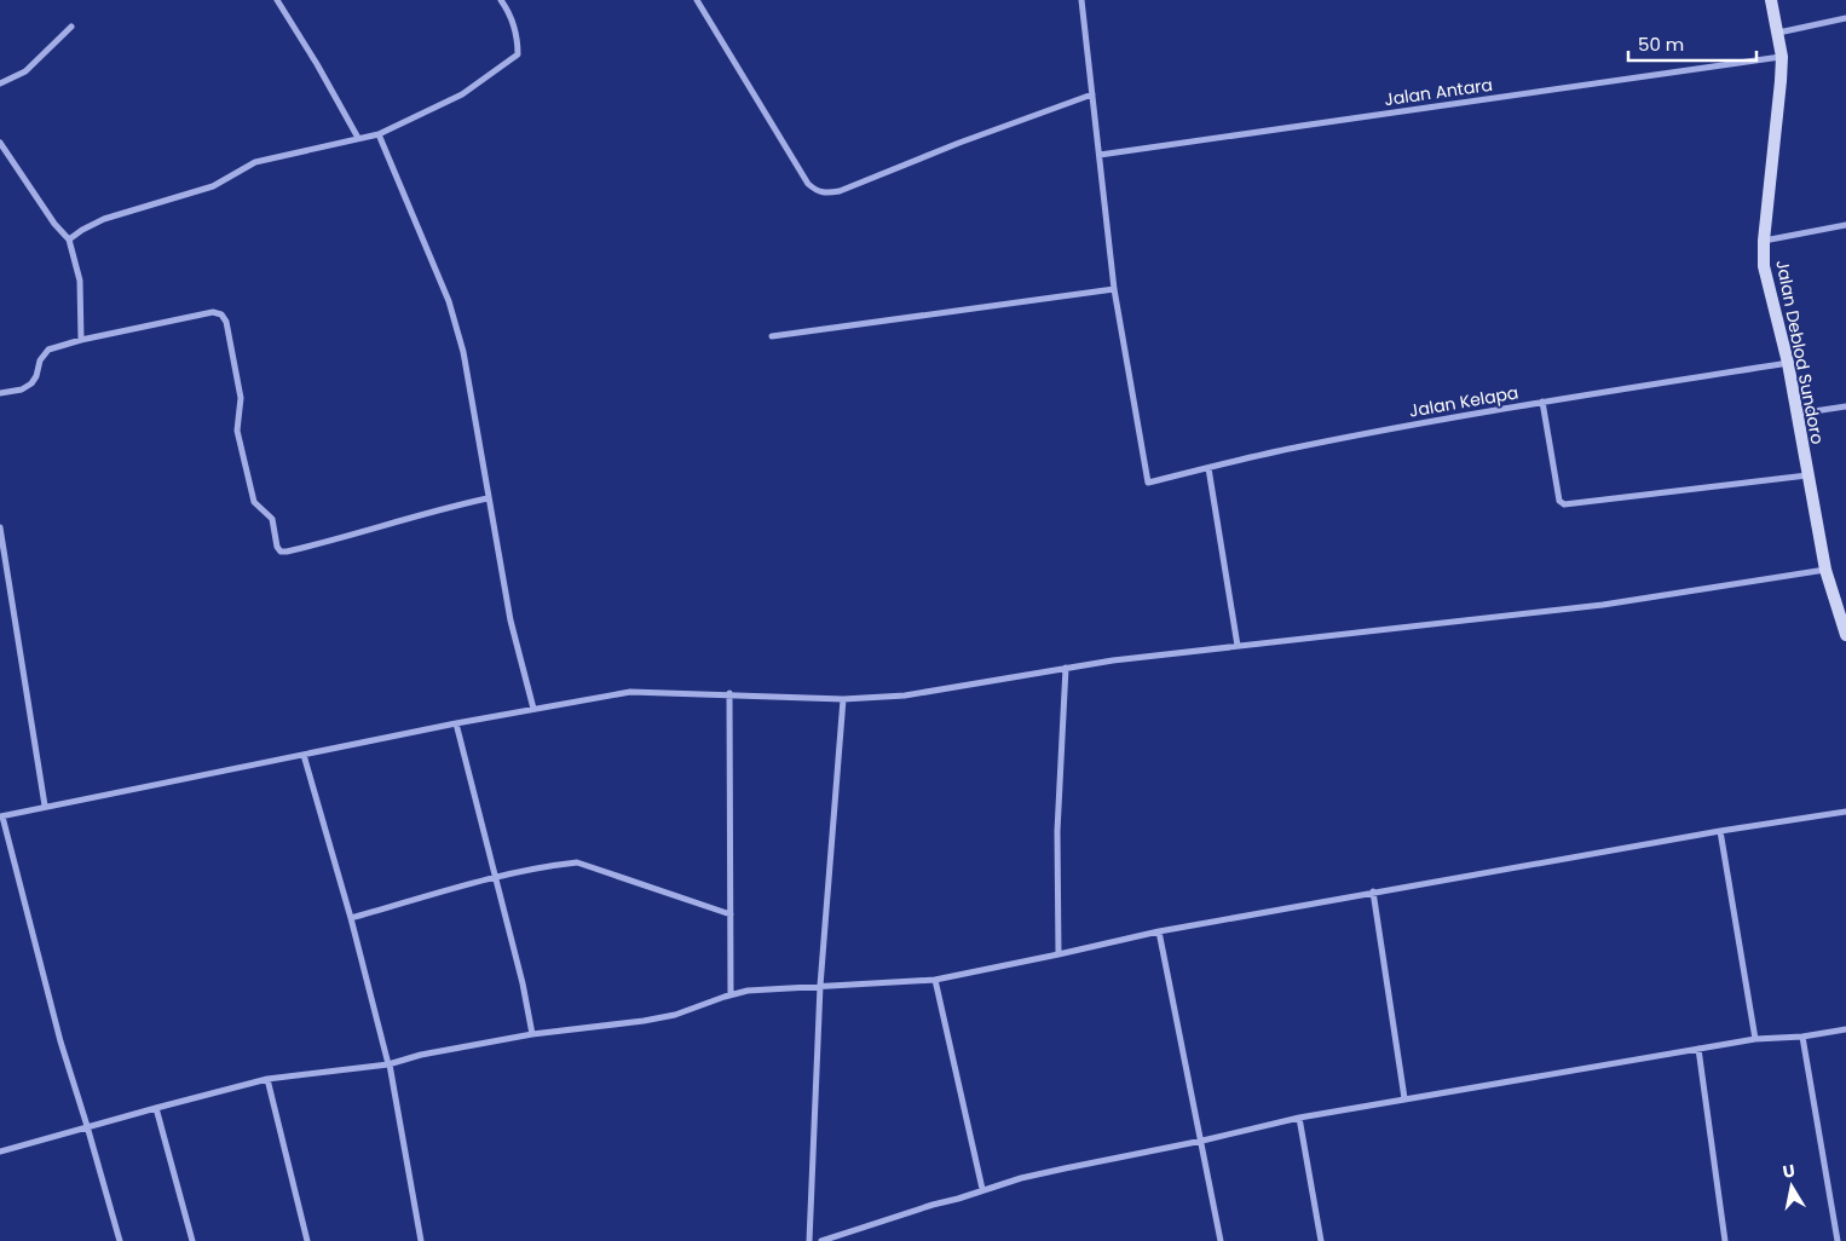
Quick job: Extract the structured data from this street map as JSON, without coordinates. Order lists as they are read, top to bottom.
{
  "streets": {
    "main road": ["Jalan Deblod Sundoro"],
    "street": ["Jalan Antara", "Jalan Kelapa"]
  },
  "crossings": [
    ["Jalan Antara", "Jalan Deblod Sundoro"],
    ["Jalan Deblod Sundoro", "Jalan Kelapa"]
  ],
  "scale_bar": "50 m",
  "north": "top"
}
